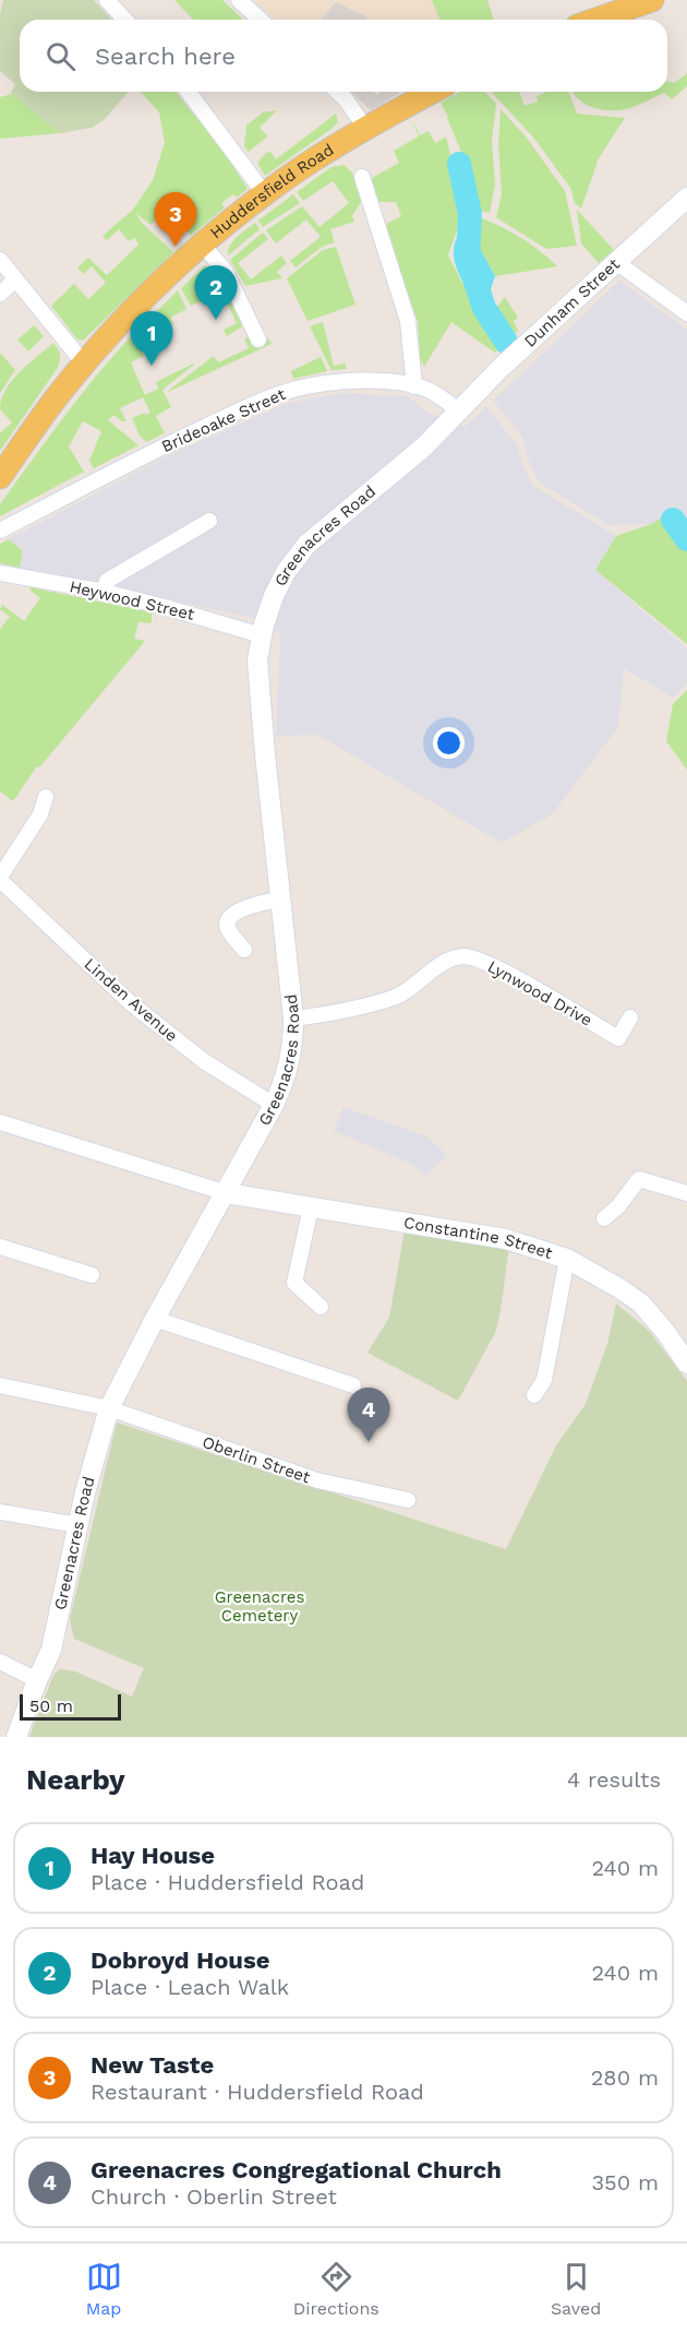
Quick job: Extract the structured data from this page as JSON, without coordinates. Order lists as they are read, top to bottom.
{
  "streets": {
    "main road": ["Huddersfield Road"],
    "street": [
      "Dunham Street",
      "Brideoake Street",
      "Greenacres Road",
      "Heywood Street",
      "Lynwood Drive",
      "Linden Avenue",
      "Constantine Street",
      "Oberlin Street"
    ]
  },
  "crossings": [
    ["Dunham Street", "Brideoake Street"],
    ["Dunham Street", "Greenacres Road"],
    ["Brideoake Street", "Greenacres Road"],
    ["Greenacres Road", "Heywood Street"],
    ["Greenacres Road", "Lynwood Drive"],
    ["Greenacres Road", "Linden Avenue"],
    ["Greenacres Road", "Constantine Street"],
    ["Greenacres Road", "Oberlin Street"]
  ],
  "parks": ["Greenacres Cemetery"],
  "scale_bar": "50 m",
  "page": {
    "search": "Search here",
    "pins": [
      "3",
      "2",
      "1",
      "4"
    ],
    "scale": "50 m",
    "heading": ["Nearby", "4 results"],
    "list": [
      {
        "mark": "1",
        "name": "Hay House",
        "note": "Place · Huddersfield Road",
        "value": "240 m"
      },
      {
        "mark": "2",
        "name": "Dobroyd House",
        "note": "Place · Leach Walk",
        "value": "240 m"
      },
      {
        "mark": "3",
        "name": "New Taste",
        "note": "Restaurant · Huddersfield Road",
        "value": "280 m"
      },
      {
        "mark": "4",
        "name": "Greenacres Congregational Church",
        "note": "Church · Oberlin Street",
        "value": "350 m"
      }
    ],
    "nav": ["Map", "Directions", "Saved"]
  }
}
